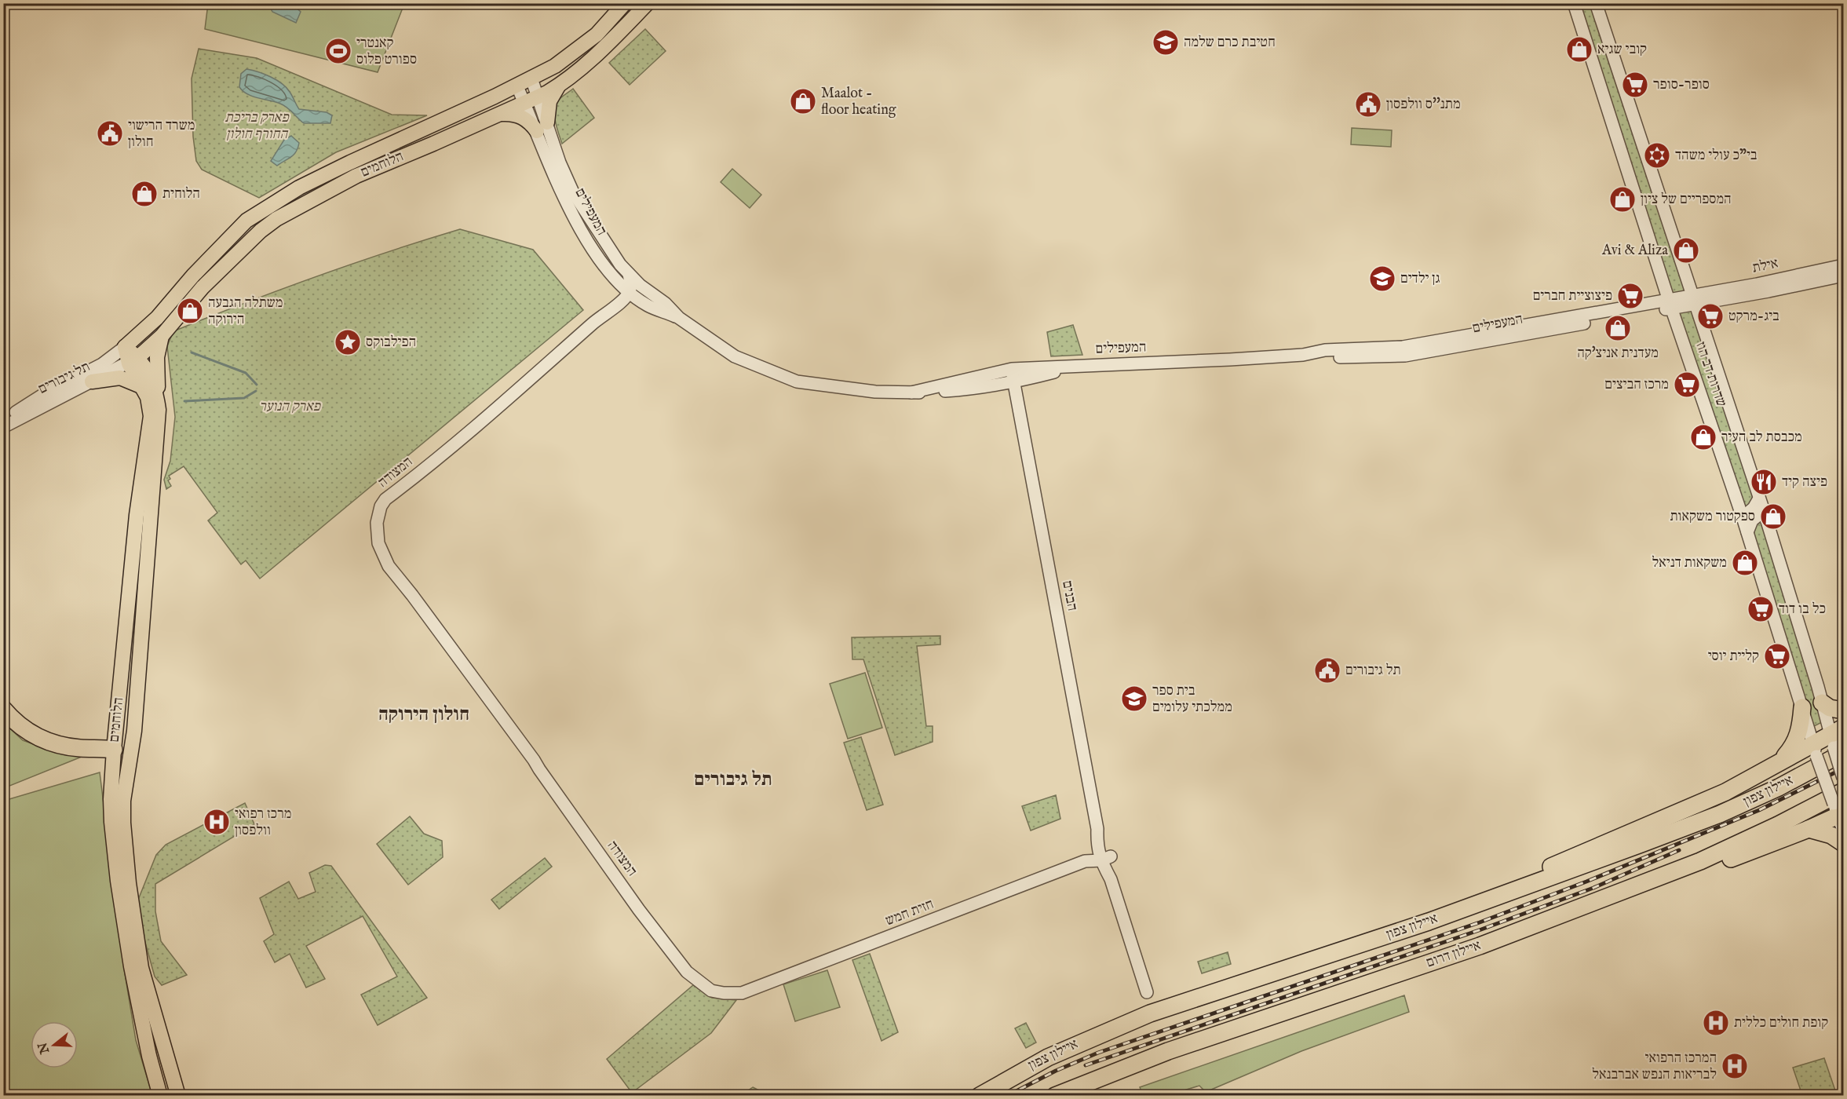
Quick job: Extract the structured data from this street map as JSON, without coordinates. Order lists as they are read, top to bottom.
{
  "streets": {
    "highway": ["איילון צפון", "איילון דרום"],
    "main road": ["הלוחמים"],
    "street": [
      "המעפילים",
      "אילת",
      "שדרות דב הוז",
      "תל גיבורים",
      "המצודה",
      "הבנים",
      "חזית חמש"
    ]
  },
  "crossings": [
    ["הלוחמים", "המעפילים"],
    ["הלוחמים", "תל גיבורים"],
    ["המעפילים", "אילת"],
    ["המעפילים", "שדרות דב הוז"],
    ["המעפילים", "המצודה"],
    ["המעפילים", "הבנים"],
    ["אילת", "שדרות דב הוז"],
    ["שדרות דב הוז", "איילון צפון"],
    ["שדרות דב הוז", "איילון דרום"],
    ["המצודה", "חזית חמש"],
    ["הבנים", "חזית חמש"]
  ],
  "districts": ["חולון הירוקה", "תל גיבורים"],
  "parks": ["פארק בריכת החורף חולון", "פארק הנוער"],
  "places": {
    "school or university": ["חטיבת כרם שלמה", "גן ילדים", "בית ספר ממלכתי עלומים"],
    "shop": [
      "קובי שגיא",
      "Maalot - floor heating",
      "הלוחית",
      "המספריים של ציון",
      "Avi & Aliza",
      "משתלה הגבעה הירוקה",
      "מעדנית אניצ'קה",
      "מכבסת לב העיר",
      "ספקטור משקאות",
      "משקאות דניאל"
    ],
    "sports": ["קאנטרי ספורט פלוס"],
    "supermarket": [
      "סופר-סופר",
      "פיצוציית חברים",
      "ביג-מרקט",
      "מרכז הביצים",
      "כל בו דוד",
      "קליית יוסי"
    ],
    "public building": ["מתנ''ס וולפסון", "משרד הרישוי חולון", "תל גיבורים"],
    "synagogue": ["בי\"כ עולי משהד"],
    "place": ["הפילבוקס"],
    "restaurant": ["פיצה קיד"],
    "hospital": ["מרכז רפואי וולפסון", "קופת חולים כללית", "המרכז הרפואי לבריאות הנפש אברבנאל"]
  },
  "north": "left"
}
